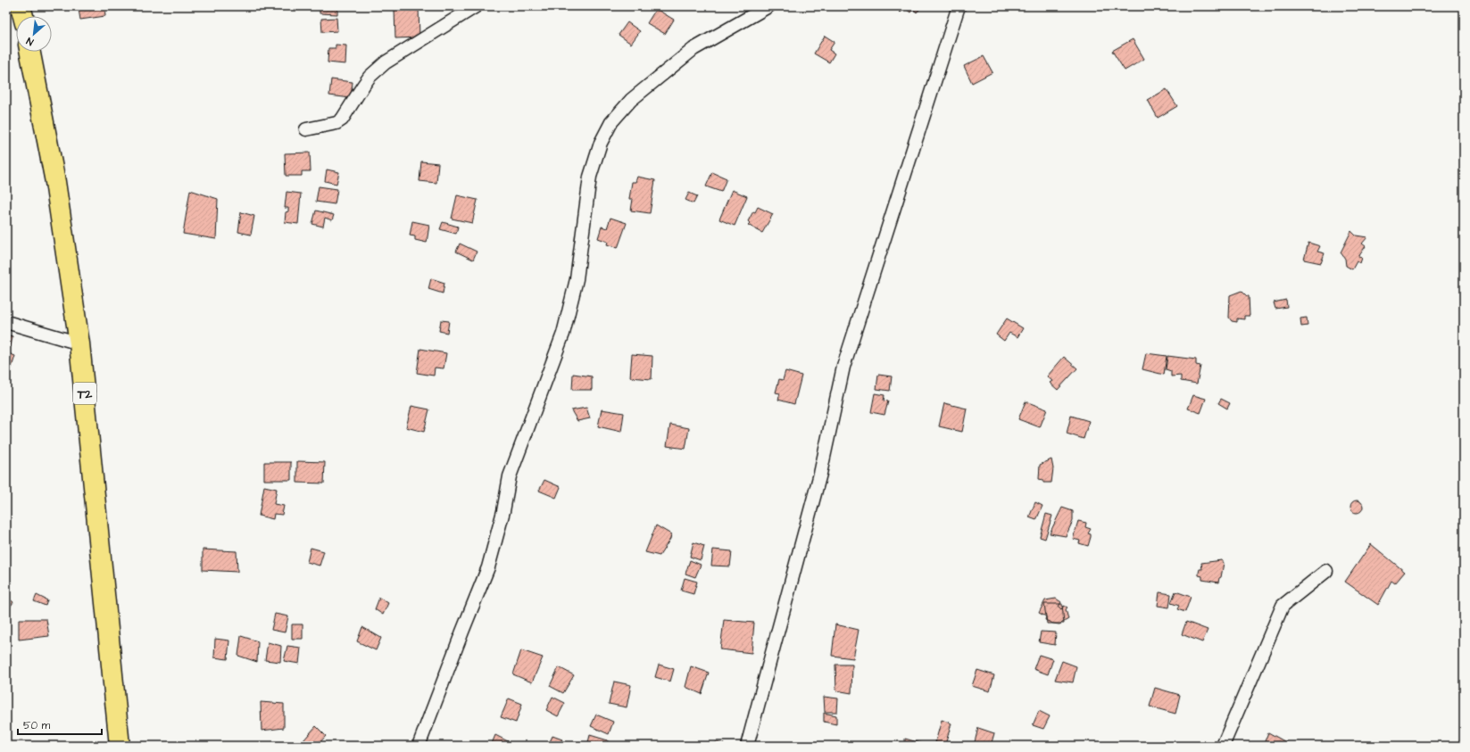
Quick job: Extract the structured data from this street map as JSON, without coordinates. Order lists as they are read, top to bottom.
{
  "streets": {
    "highway": ["T2"]
  },
  "scale_bar": "50 m",
  "north": "bottom left"
}
